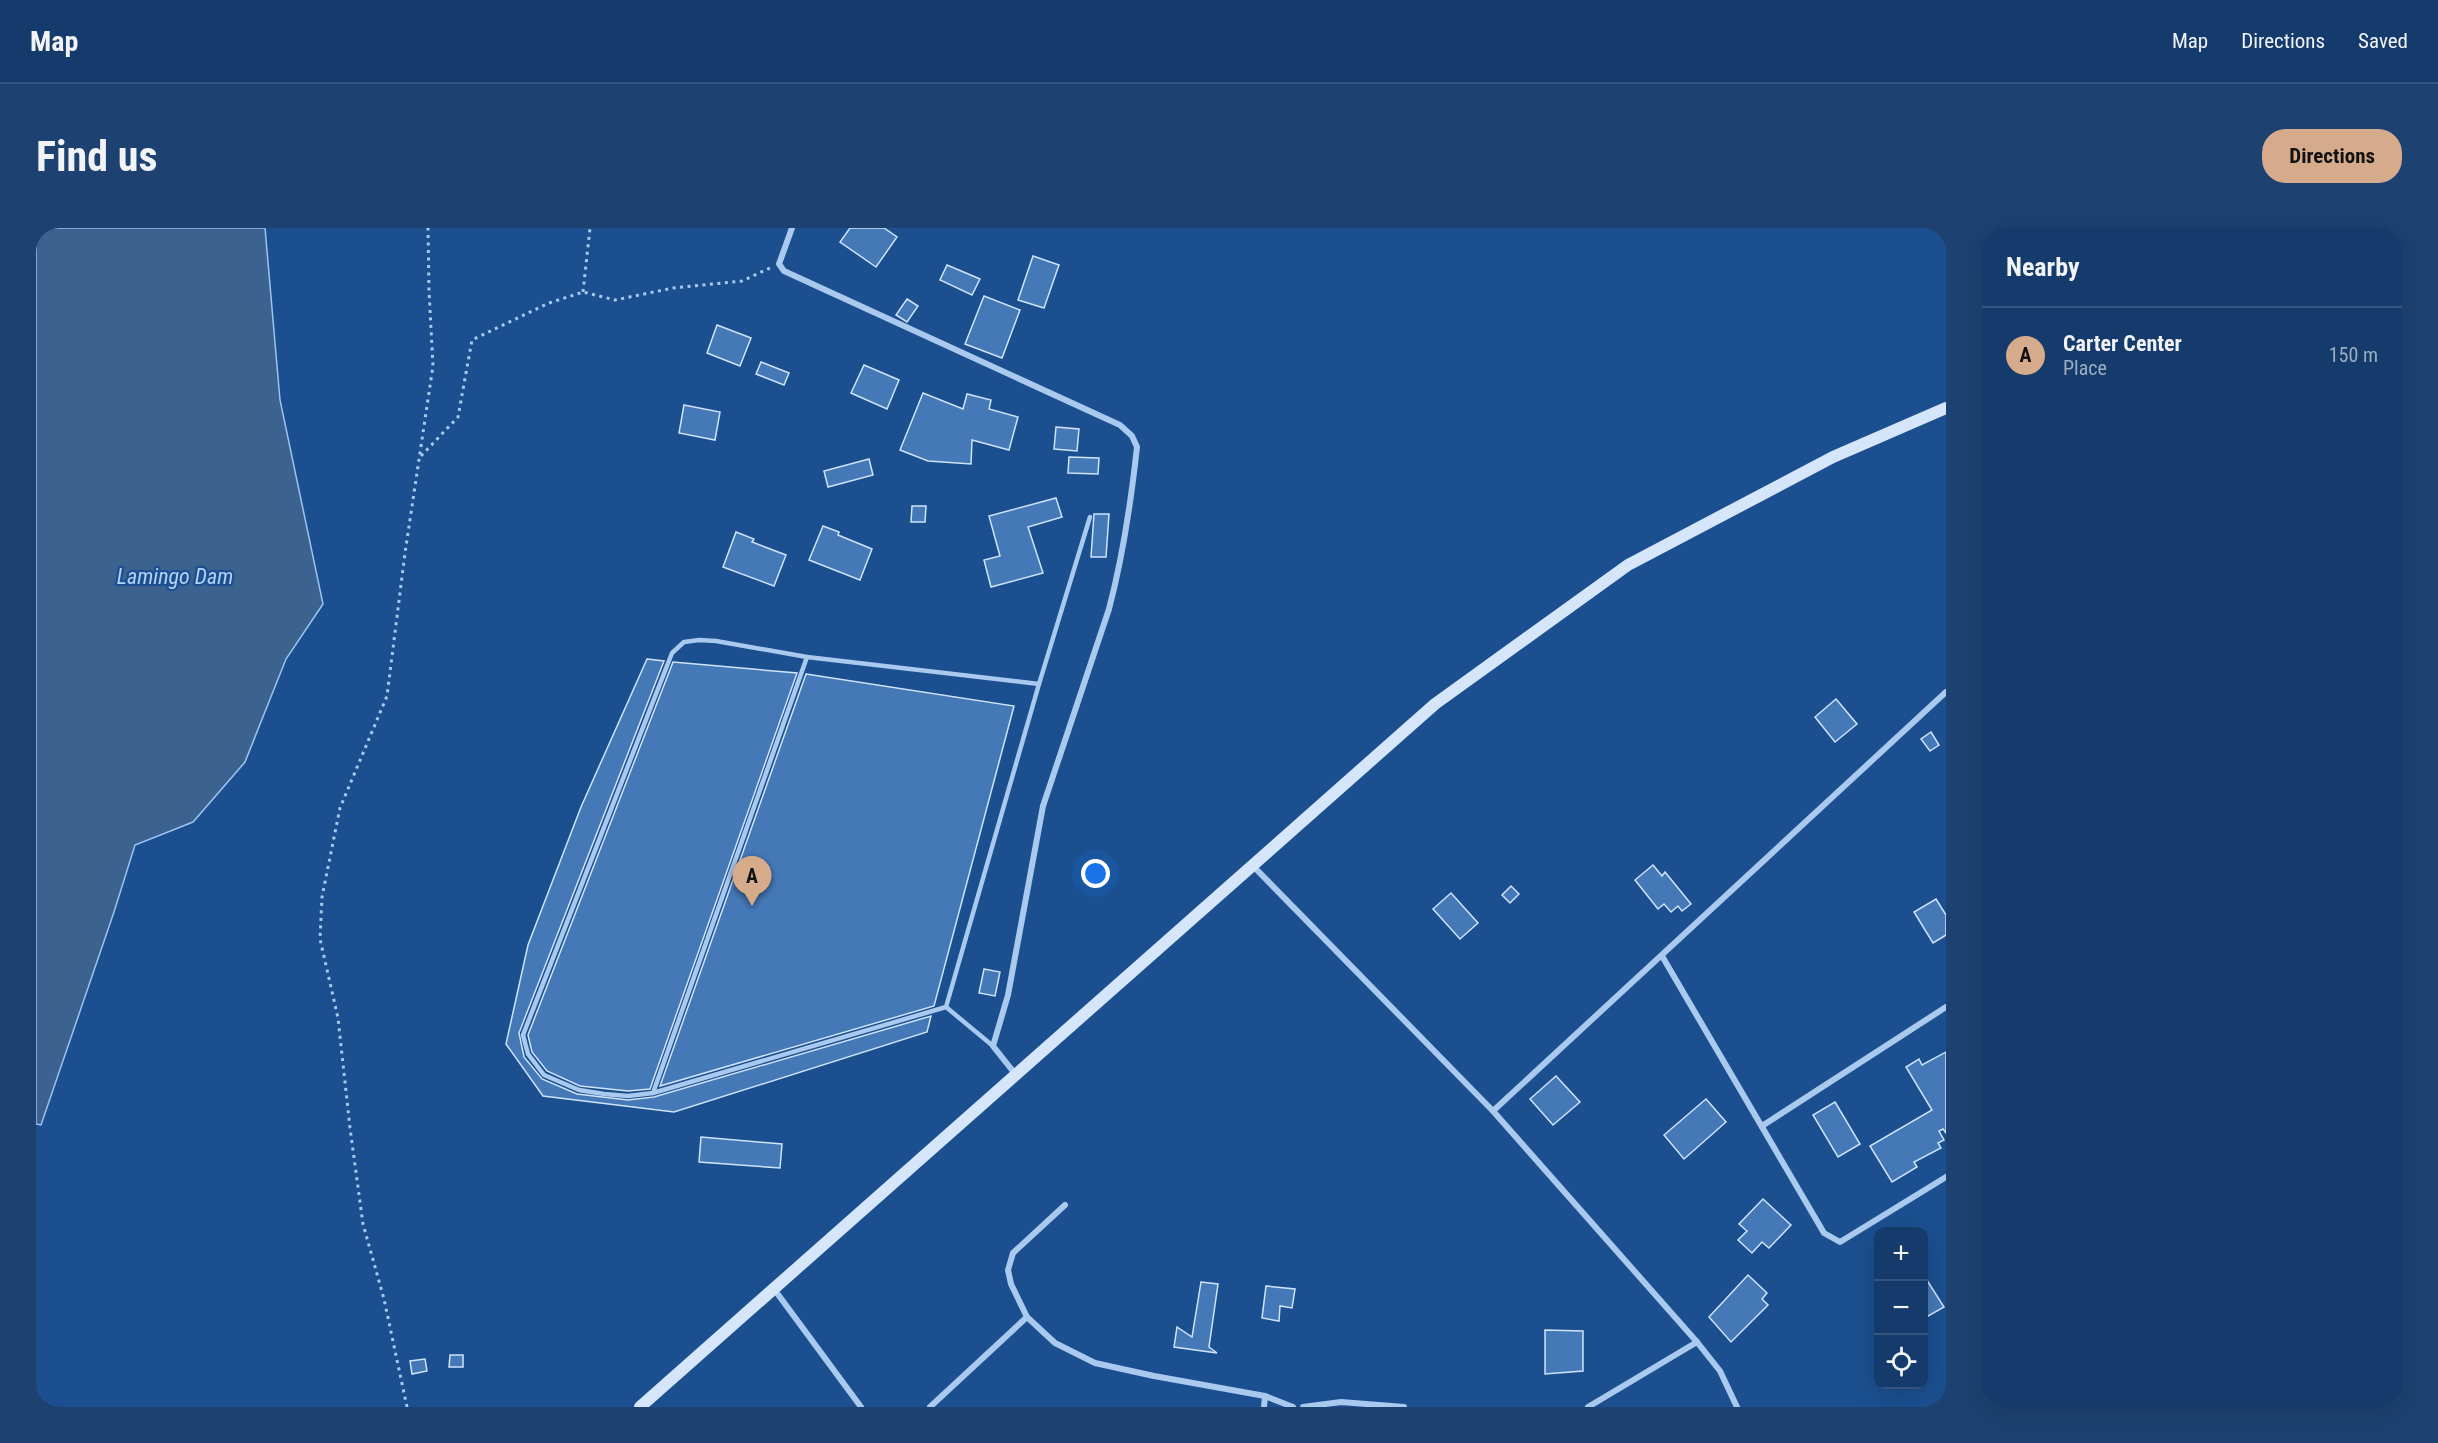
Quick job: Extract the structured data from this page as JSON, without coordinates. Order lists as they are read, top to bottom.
{
  "water": ["Lamingo Dam"],
  "page": {
    "header": "Map",
    "nav": ["Map", "Directions", "Saved"],
    "buttons": "Directions",
    "title": "Find us",
    "heading": "Nearby",
    "list": [
      {
        "mark": "A",
        "name": "Carter Center",
        "note": "Place",
        "value": "150 m"
      }
    ],
    "pins": "A",
    "map_buttons": ["+", "−"]
  }
}
